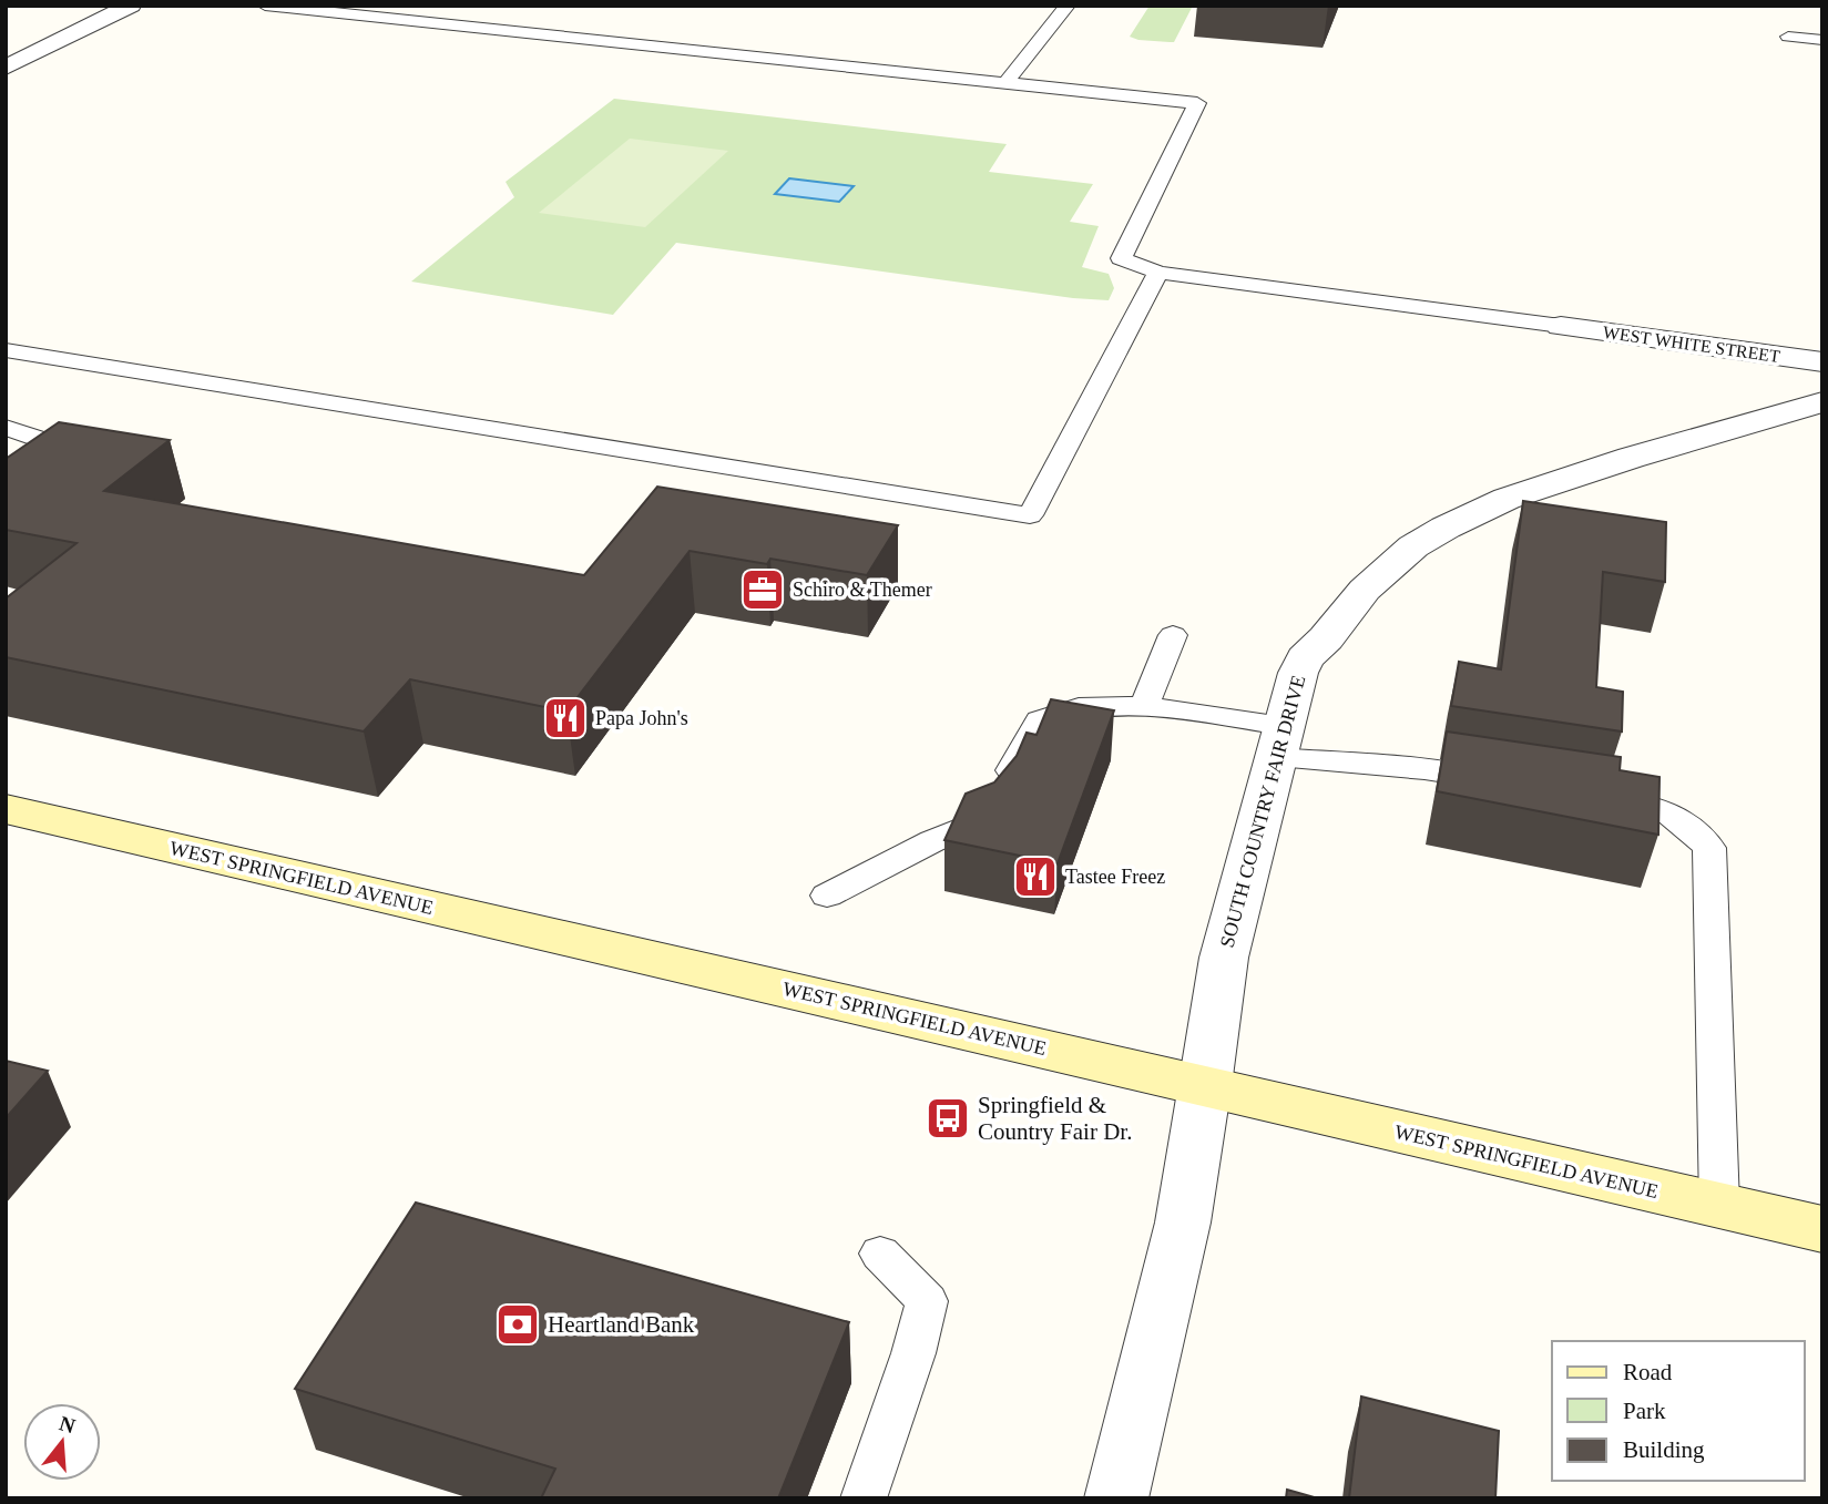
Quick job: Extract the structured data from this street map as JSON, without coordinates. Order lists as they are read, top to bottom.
{
  "streets": {
    "main road": ["WEST SPRINGFIELD AVENUE"],
    "street": ["WEST WHITE STREET", "SOUTH COUNTRY FAIR DRIVE"]
  },
  "crossings": [
    ["SOUTH COUNTRY FAIR DRIVE", "WEST SPRINGFIELD AVENUE"]
  ],
  "places": {
    "office": ["Schiro & Themer"],
    "restaurant": ["Papa John's", "Tastee Freez"],
    "bus stop": ["Springfield & Country Fair Dr."],
    "bank": ["Heartland Bank"]
  },
  "legend": ["Road", "Park", "Building"],
  "north": "top"
}
